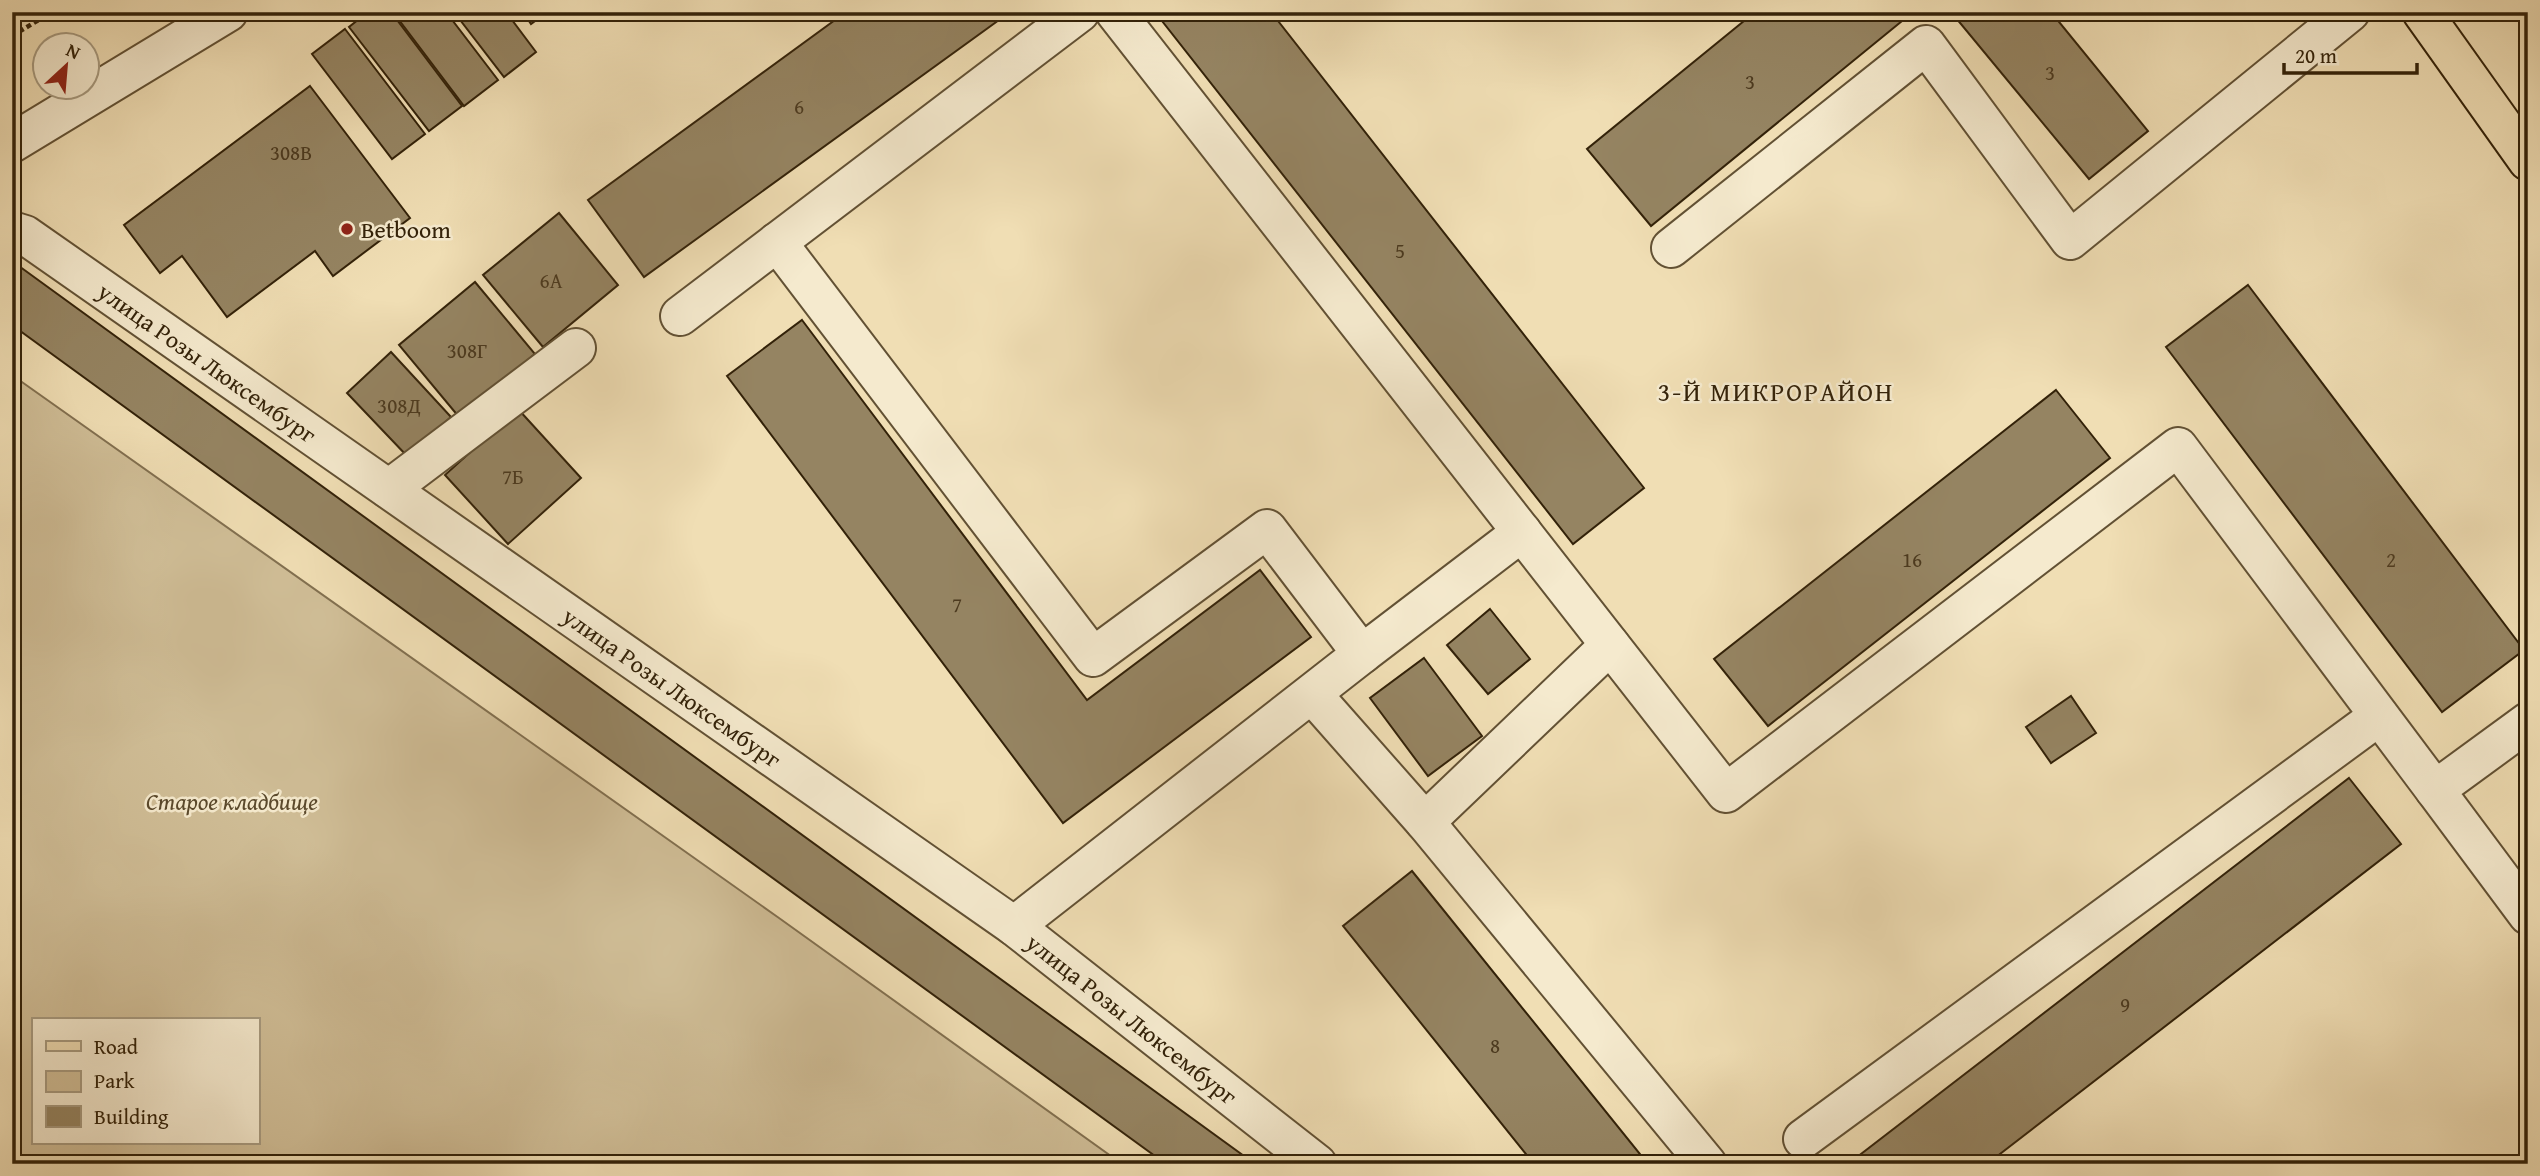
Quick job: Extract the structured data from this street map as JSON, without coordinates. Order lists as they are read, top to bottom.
{
  "streets": {
    "street": ["улица Розы Люксембург"]
  },
  "districts": ["3-Й МИКРОРАЙОН"],
  "parks": ["Старое кладбище"],
  "places": ["Betboom"],
  "house_numbers": [
    "3",
    "3",
    "6",
    "308В",
    "5",
    "6А",
    "308Г",
    "308Д",
    "7Б",
    "16",
    "2",
    "7",
    "9",
    "8"
  ],
  "legend": ["Road", "Park", "Building"],
  "scale_bar": "20 m",
  "north": "top right"
}
